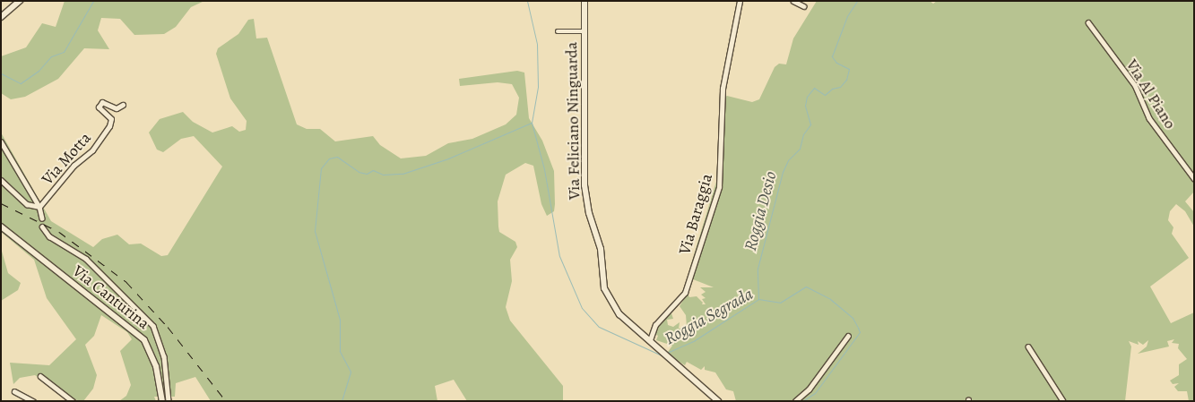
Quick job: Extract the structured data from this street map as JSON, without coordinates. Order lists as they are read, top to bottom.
{
  "streets": {
    "street": [
      "Via Al Piano",
      "Via Feliciano Ninguarda",
      "Via Motta",
      "Via Baraggia",
      "Via Canturina"
    ]
  },
  "crossings": [
    ["Via Feliciano Ninguarda", "Via Baraggia"]
  ],
  "water": ["Roggia Desio", "Roggia Segrada"]
}
